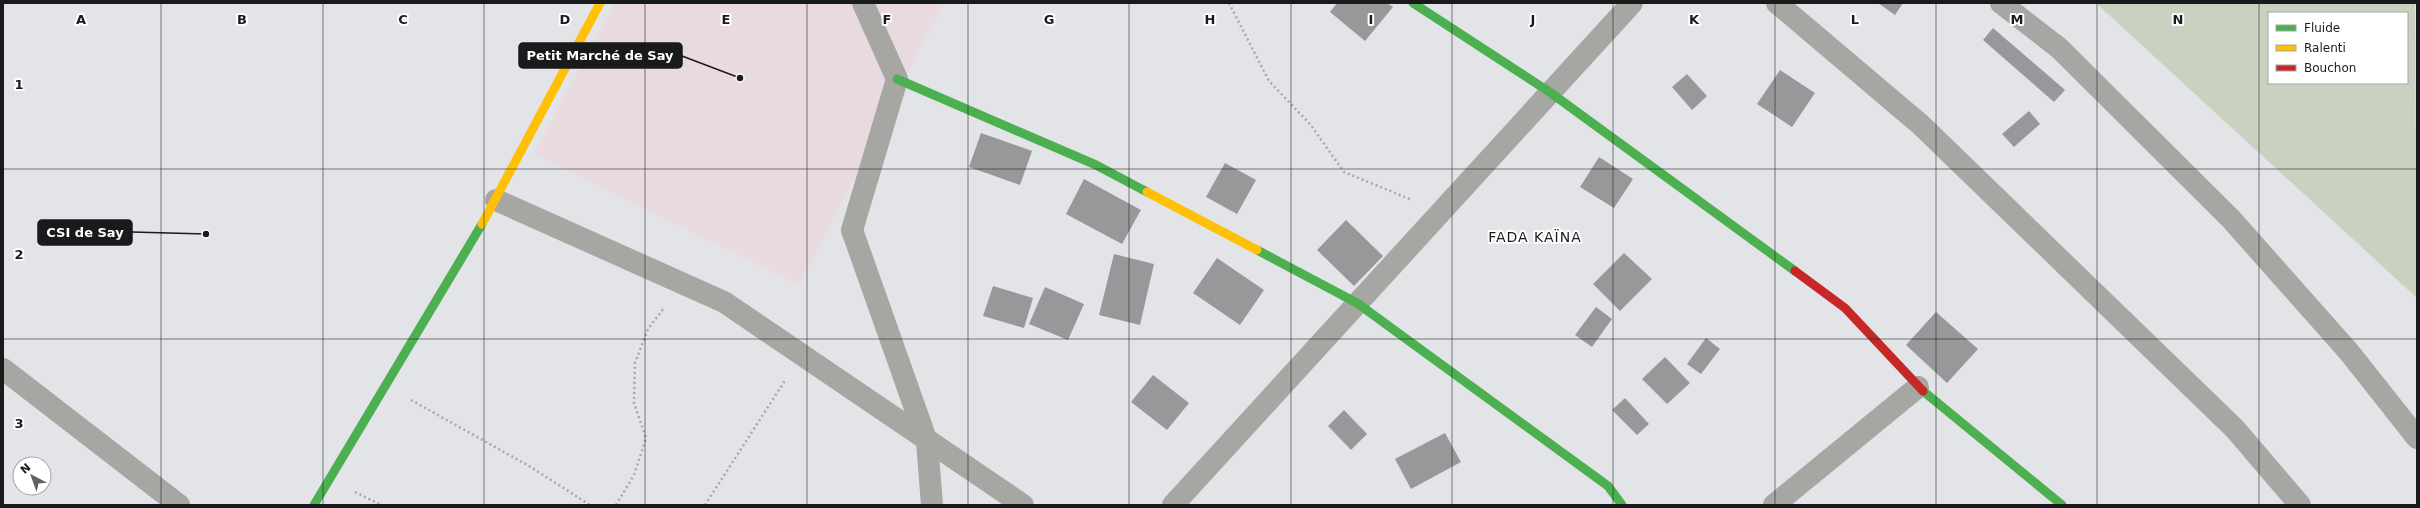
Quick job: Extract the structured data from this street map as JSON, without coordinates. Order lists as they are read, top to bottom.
{
  "districts": ["FADA KAÏNA"],
  "places": ["Petit Marché de Say", "CSI de Say"],
  "legend": ["Fluide", "Ralenti", "Bouchon"],
  "north": "top left",
  "grid": {
    "columns": [
      "A",
      "B",
      "C",
      "D",
      "E",
      "F",
      "G",
      "H",
      "I",
      "J",
      "K",
      "L",
      "M",
      "N"
    ],
    "rows": ["1", "2", "3"]
  }
}
